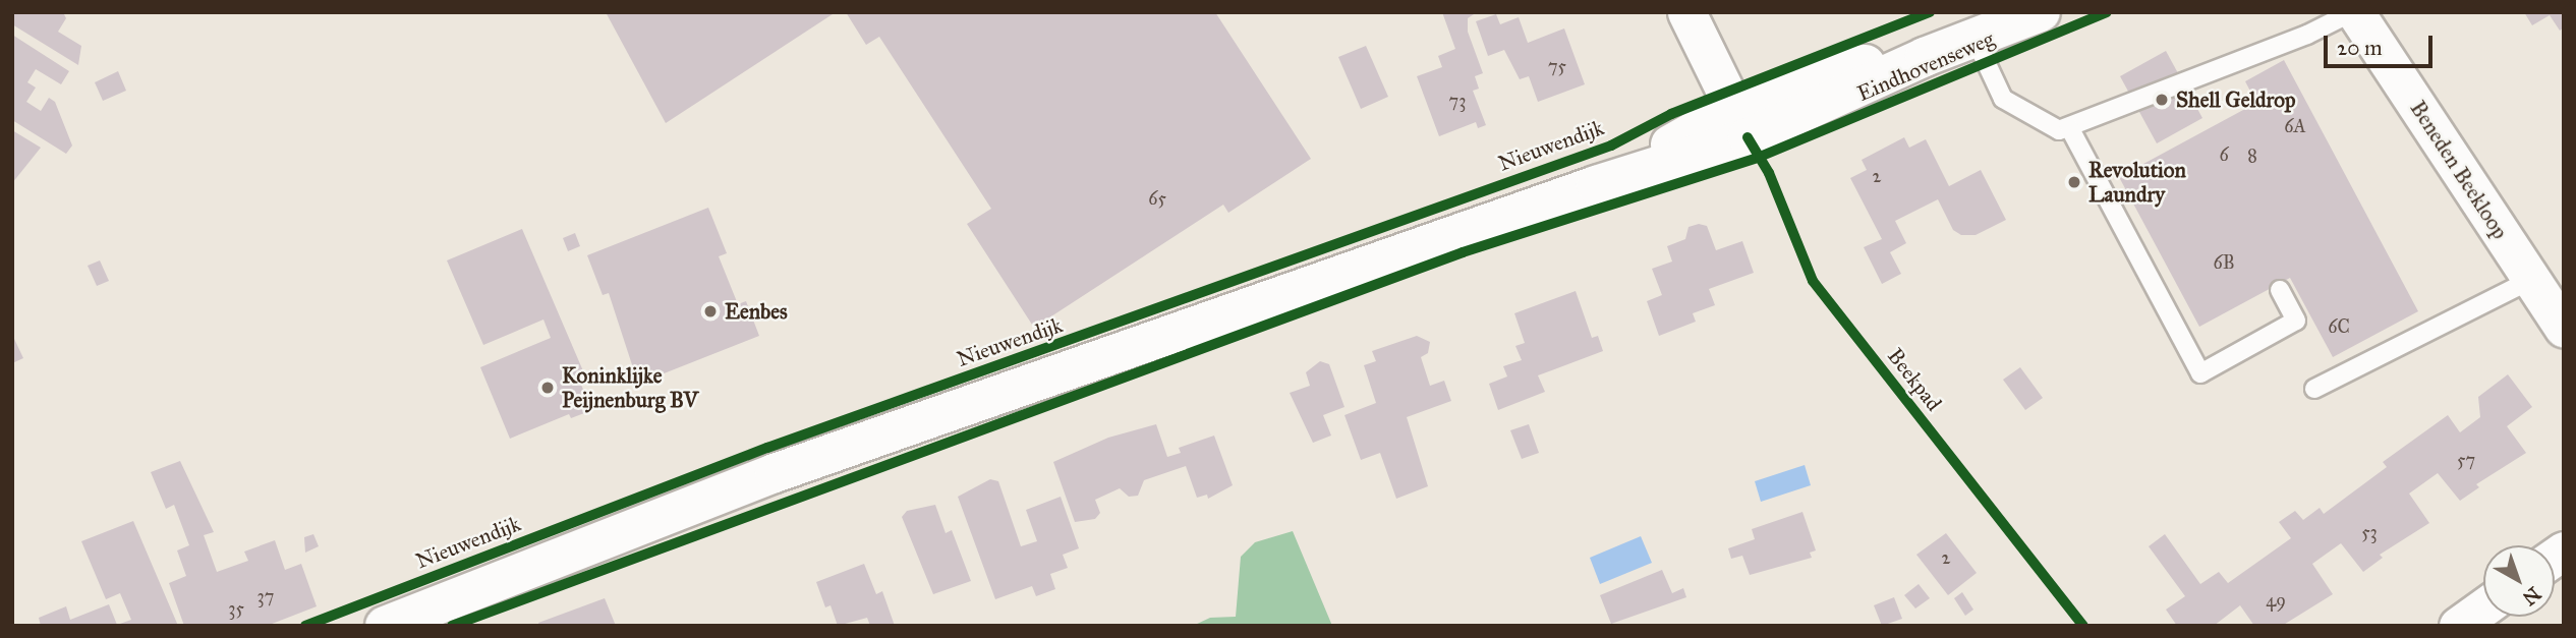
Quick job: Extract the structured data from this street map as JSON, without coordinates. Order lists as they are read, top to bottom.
{
  "streets": {
    "main road": ["Eindhovenseweg"],
    "street": ["Beneden Beekloop"],
    "cycle path": ["Nieuwendijk", "Beekpad"]
  },
  "places": [
    "Shell Geldrop",
    "Revolution Laundry",
    "Eenbes",
    "Koninklijke Peijnenburg BV"
  ],
  "house_numbers": [
    "75",
    "73",
    "6A",
    "6",
    "8",
    "2",
    "65",
    "6B",
    "6C",
    "57",
    "53",
    "2",
    "37",
    "49",
    "35"
  ],
  "scale_bar": "20 m",
  "north": "bottom right"
}
